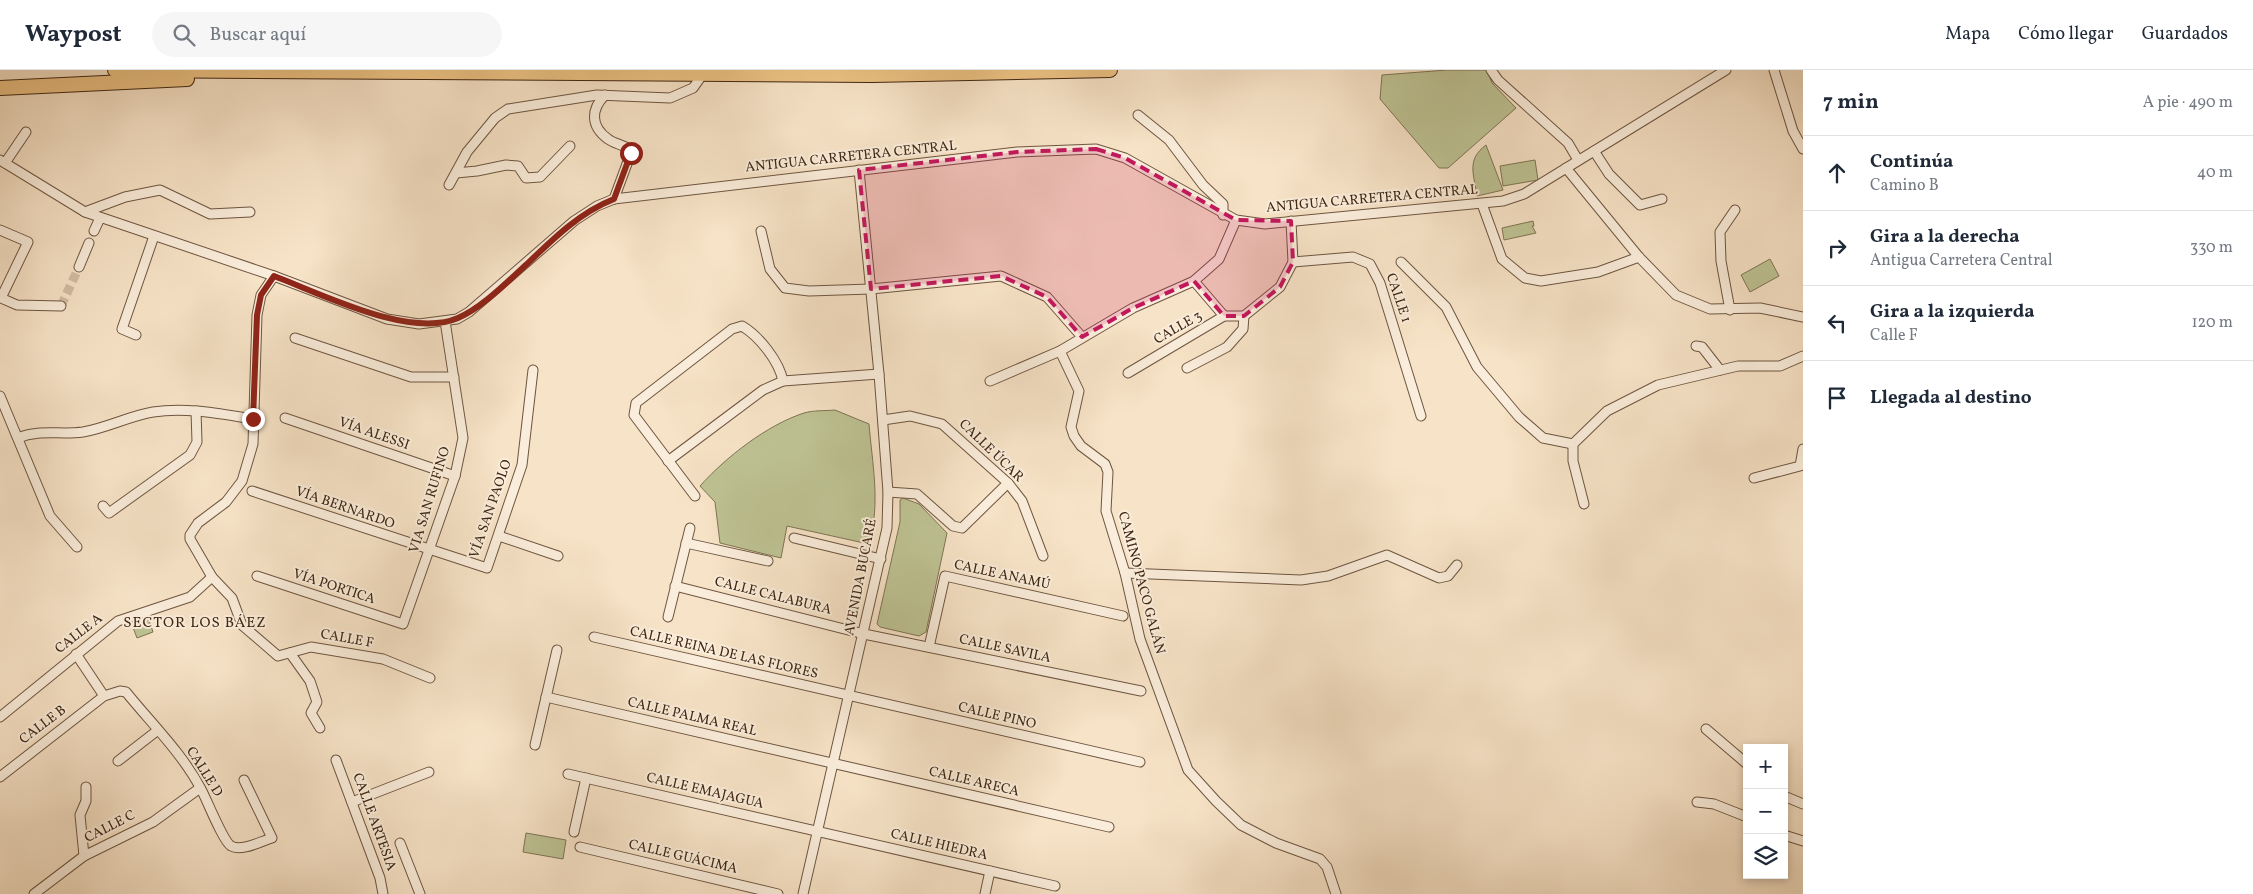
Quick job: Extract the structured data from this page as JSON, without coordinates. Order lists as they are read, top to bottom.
{
  "streets": {
    "street": [
      "ANTIGUA CARRETERA CENTRAL",
      "CALLE 1",
      "CALLE 3",
      "VÍA ALESSI",
      "CALLE ÚCAR",
      "VIA SAN RUFINO",
      "VÍA BERNARDO",
      "VÍA SAN PAOLO",
      "CALLE ANAMÚ",
      "AVENIDA BUCARÉ",
      "CAMINO PACO GALÁN",
      "VÍA PORTICA",
      "CALLE CALABURA",
      "CALLE A",
      "CALLE F",
      "CALLE SAVILA",
      "CALLE REINA DE LAS FLORES",
      "CALLE PINO",
      "CALLE PALMA REAL",
      "CALLE B",
      "CALLE D",
      "CALLE ARECA",
      "CALLE EMAJAGUA",
      "CALLE ARTESIA",
      "CALLE C",
      "CALLE HIEDRA",
      "CALLE GUÁCIMA"
    ]
  },
  "crossings": [
    ["ANTIGUA CARRETERA CENTRAL", "VIA SAN RUFINO"],
    ["ANTIGUA CARRETERA CENTRAL", "AVENIDA BUCARÉ"],
    ["ANTIGUA CARRETERA CENTRAL", "CALLE F"],
    ["VÍA ALESSI", "VIA SAN RUFINO"],
    ["CALLE ÚCAR", "AVENIDA BUCARÉ"],
    ["VIA SAN RUFINO", "VÍA BERNARDO"],
    ["VIA SAN RUFINO", "VÍA SAN PAOLO"],
    ["VIA SAN RUFINO", "VÍA PORTICA"],
    ["VÍA BERNARDO", "VÍA SAN PAOLO"],
    ["CALLE ANAMÚ", "CALLE SAVILA"],
    ["AVENIDA BUCARÉ", "CALLE CALABURA"],
    ["AVENIDA BUCARÉ", "CALLE SAVILA"],
    ["AVENIDA BUCARÉ", "CALLE REINA DE LAS FLORES"],
    ["AVENIDA BUCARÉ", "CALLE PINO"],
    ["AVENIDA BUCARÉ", "CALLE PALMA REAL"],
    ["AVENIDA BUCARÉ", "CALLE ARECA"],
    ["AVENIDA BUCARÉ", "CALLE EMAJAGUA"],
    ["AVENIDA BUCARÉ", "CALLE HIEDRA"],
    ["CALLE CALABURA", "CALLE SAVILA"],
    ["CALLE A", "CALLE F"],
    ["CALLE REINA DE LAS FLORES", "CALLE PINO"],
    ["CALLE PALMA REAL", "CALLE ARECA"],
    ["CALLE B", "CALLE D"],
    ["CALLE D", "CALLE C"],
    ["CALLE EMAJAGUA", "CALLE HIEDRA"]
  ],
  "districts": ["SECTOR LOS BÁEZ"],
  "page": {
    "header": "Waypost",
    "search": "Buscar aquí",
    "nav": ["Mapa", "Cómo llegar", "Guardados"],
    "heading": ["7 min", "A pie · 490 m"],
    "list": [
      ["Continúa", "Camino B", "40 m"],
      ["Gira a la derecha", "Antigua Carretera Central", "330 m"],
      ["Gira a la izquierda", "Calle F", "120 m"],
      "Llegada al destino"
    ],
    "map_buttons": ["+", "−"]
  }
}
